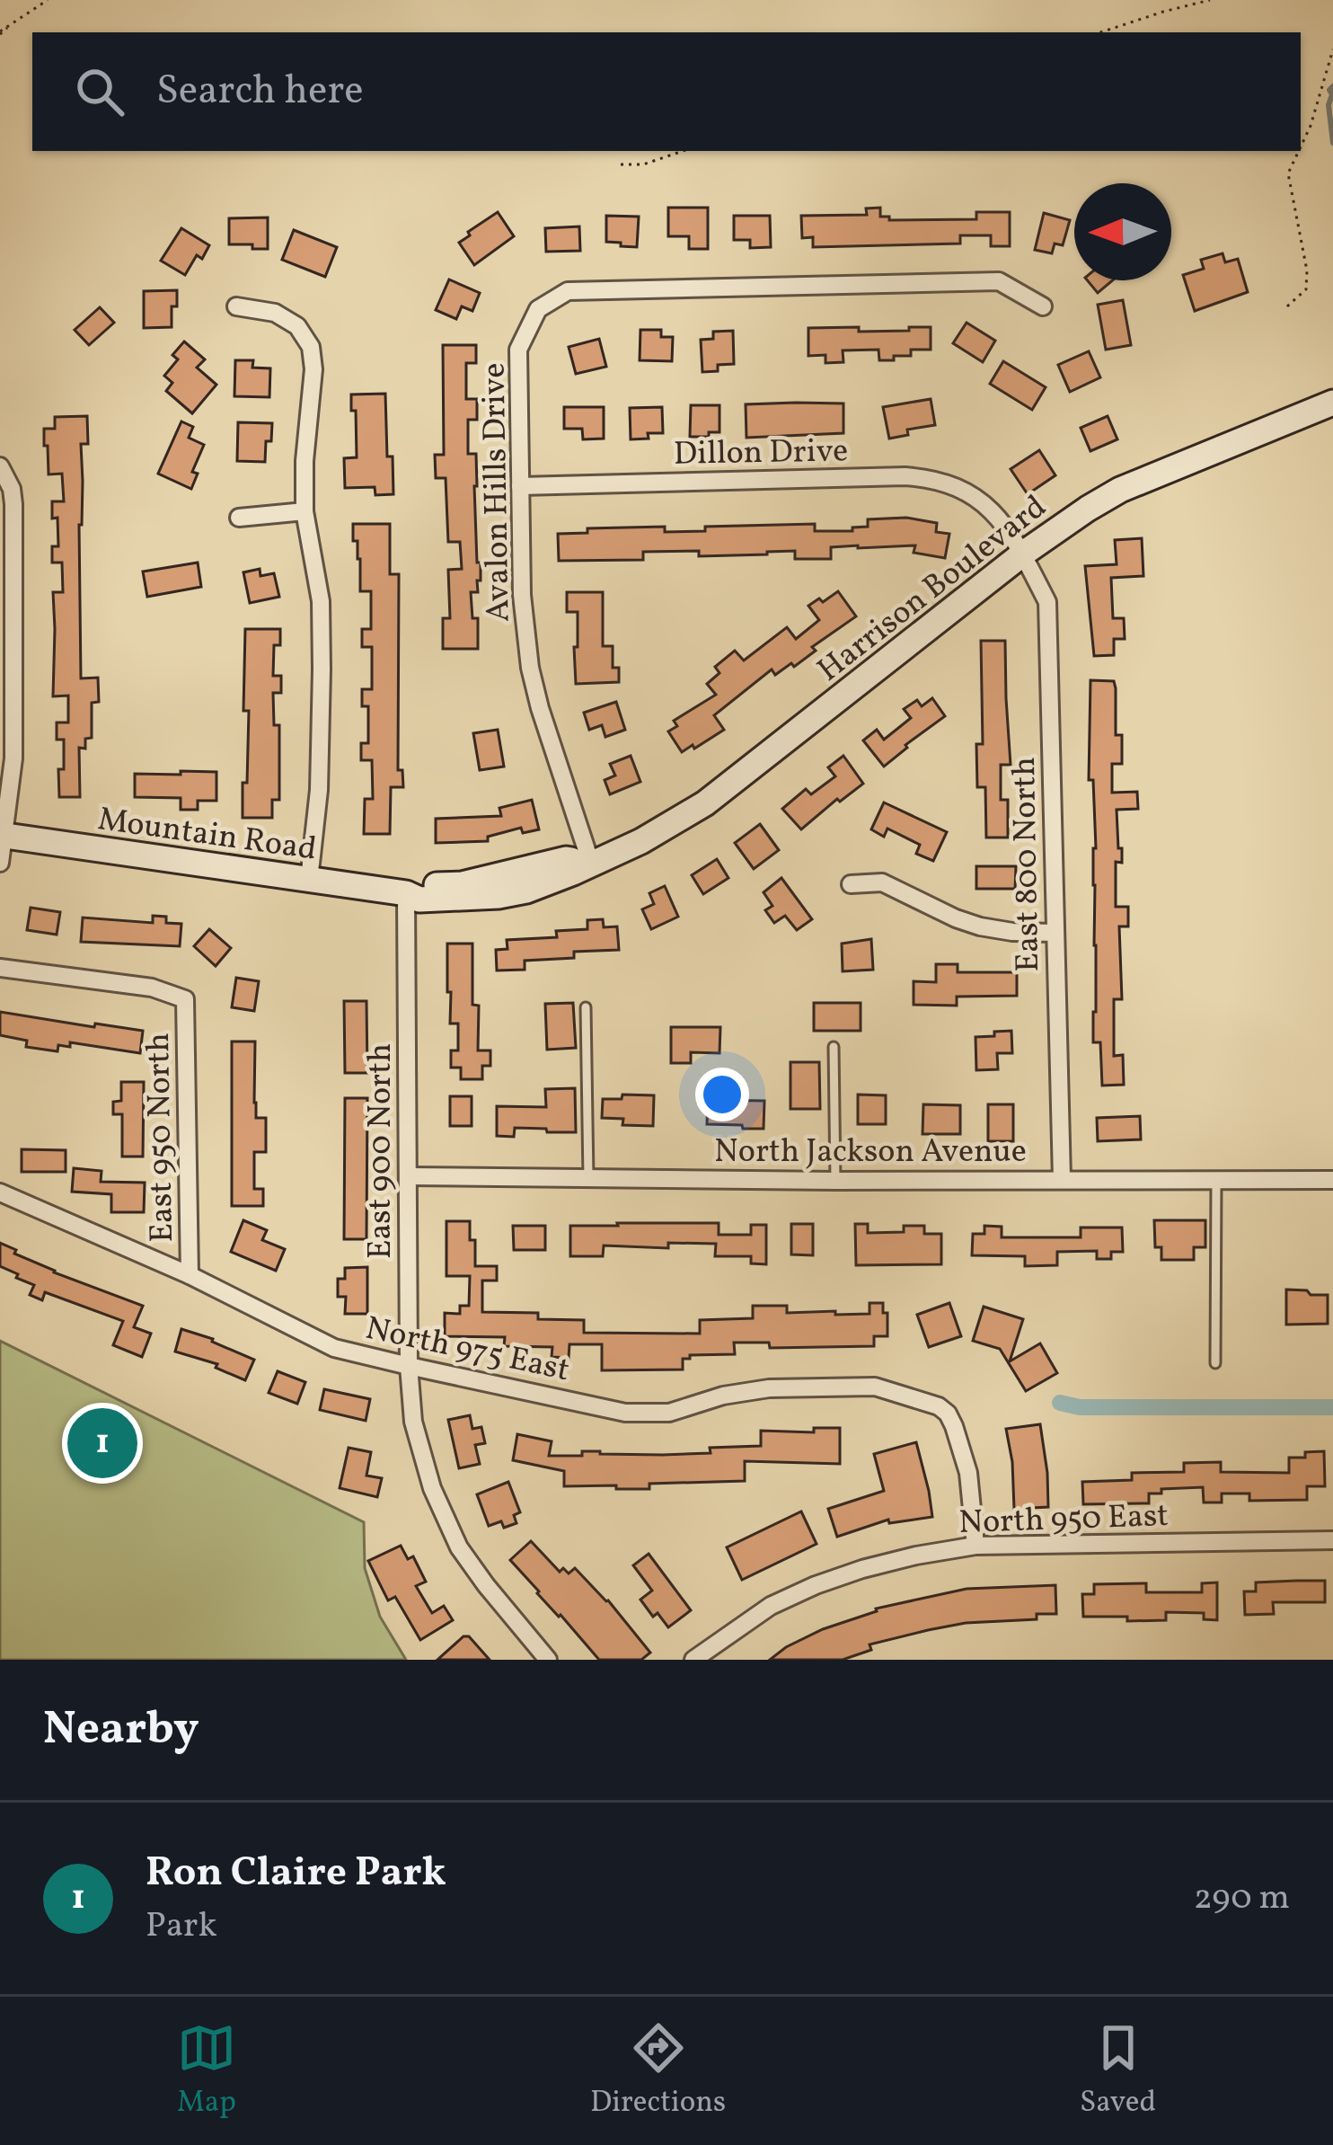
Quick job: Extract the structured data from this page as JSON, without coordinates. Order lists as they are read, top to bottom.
{
  "streets": {
    "street": [
      "Dillon Drive",
      "Avalon Hills Drive",
      "Harrison Boulevard",
      "Mountain Road",
      "East 800 North",
      "East 950 North",
      "North Jackson Avenue",
      "East 900 North",
      "North 975 East",
      "North 950 East"
    ]
  },
  "crossings": [
    ["Dillon Drive", "Avalon Hills Drive"],
    ["Dillon Drive", "East 800 North"],
    ["Avalon Hills Drive", "Harrison Boulevard"],
    ["Avalon Hills Drive", "Mountain Road"],
    ["Harrison Boulevard", "Mountain Road"],
    ["Harrison Boulevard", "East 800 North"],
    ["Mountain Road", "East 900 North"],
    ["East 800 North", "North Jackson Avenue"],
    ["East 950 North", "North 975 East"],
    ["North Jackson Avenue", "East 900 North"],
    ["East 900 North", "North 975 East"],
    ["North 975 East", "North 950 East"]
  ],
  "north": "left",
  "page": {
    "search": "Search here",
    "pins": "1",
    "heading": "Nearby",
    "list": [
      {
        "mark": "1",
        "name": "Ron Claire Park",
        "note": "Park",
        "value": "290 m"
      }
    ],
    "nav": ["Map", "Directions", "Saved"]
  }
}
